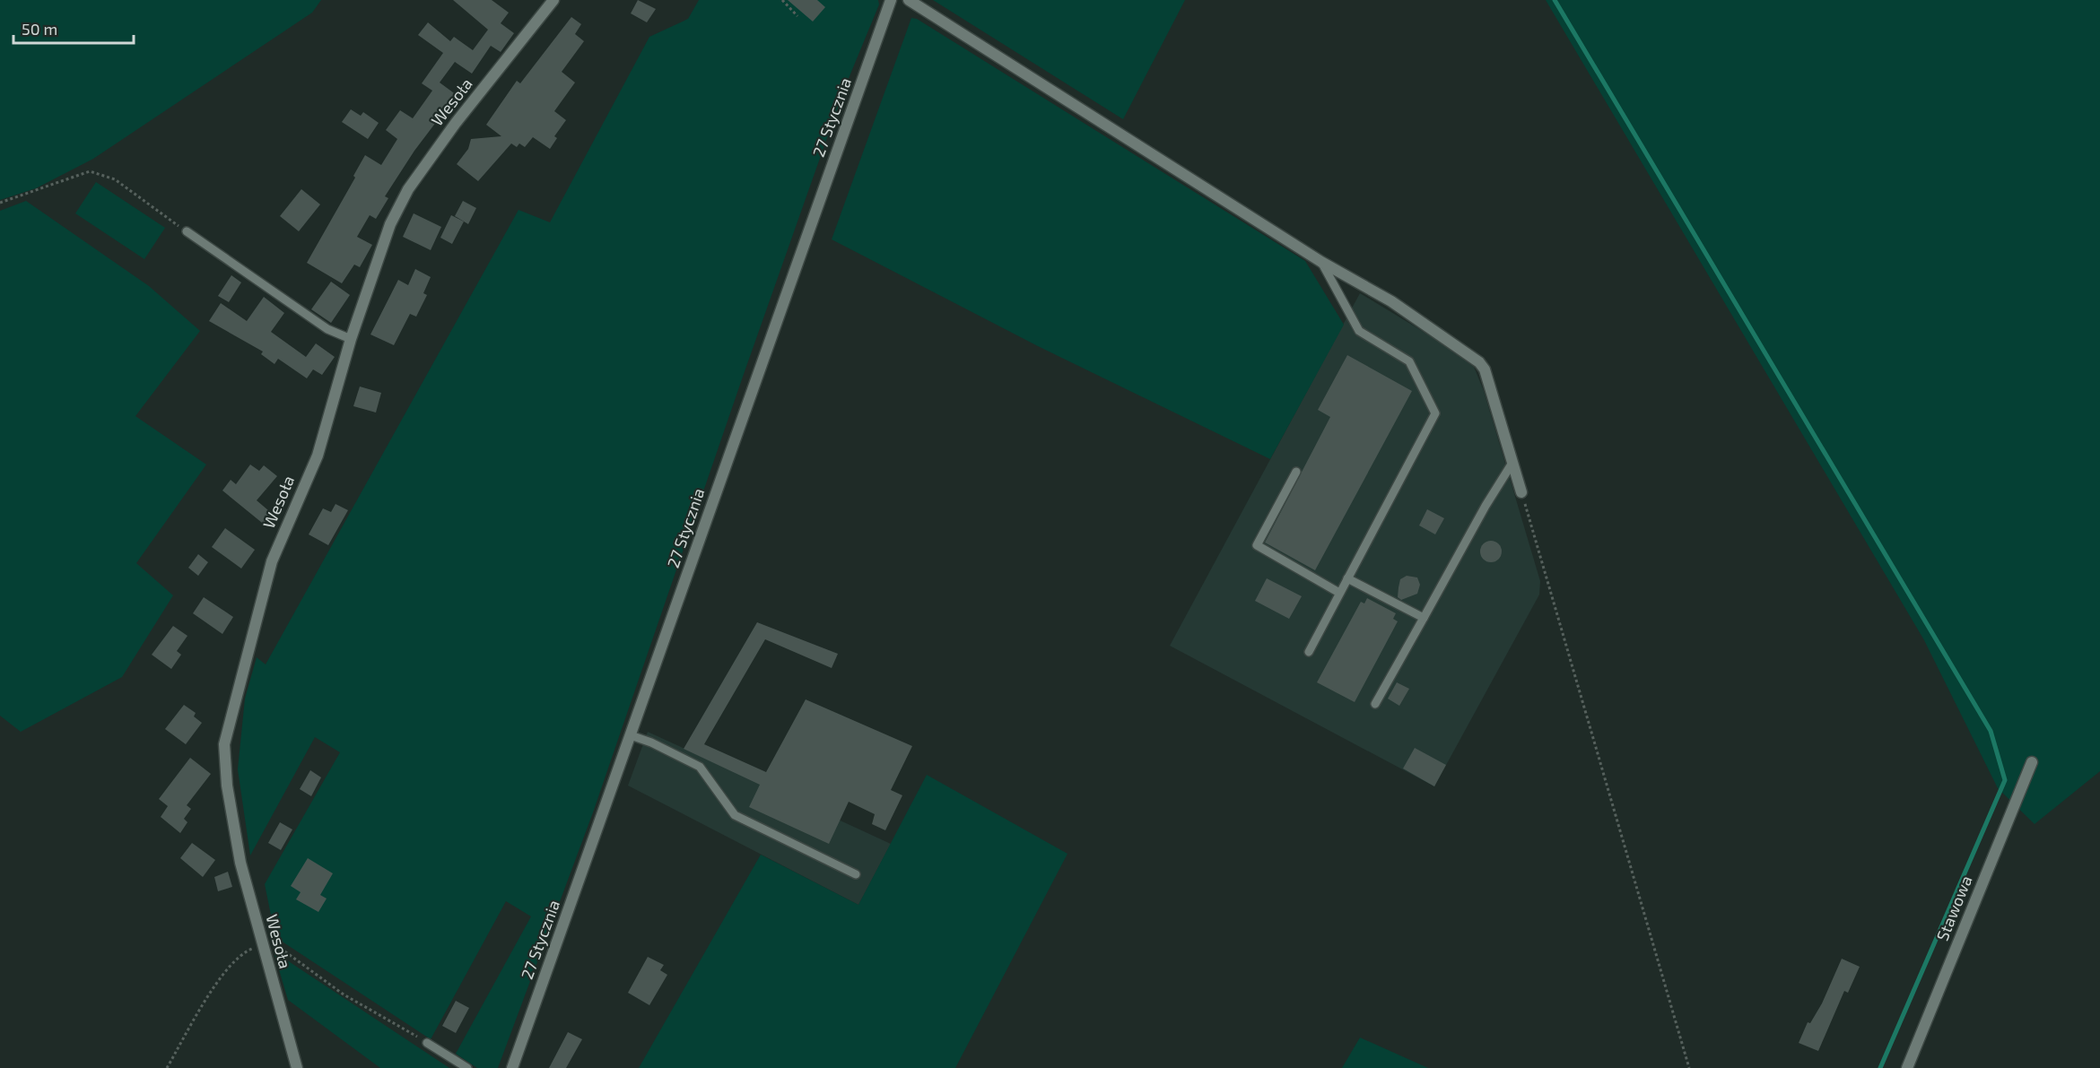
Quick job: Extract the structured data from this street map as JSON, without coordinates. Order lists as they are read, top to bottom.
{
  "streets": {
    "street": ["Wesoła", "27 Stycznia", "Stawowa"]
  },
  "scale_bar": "50 m"
}
